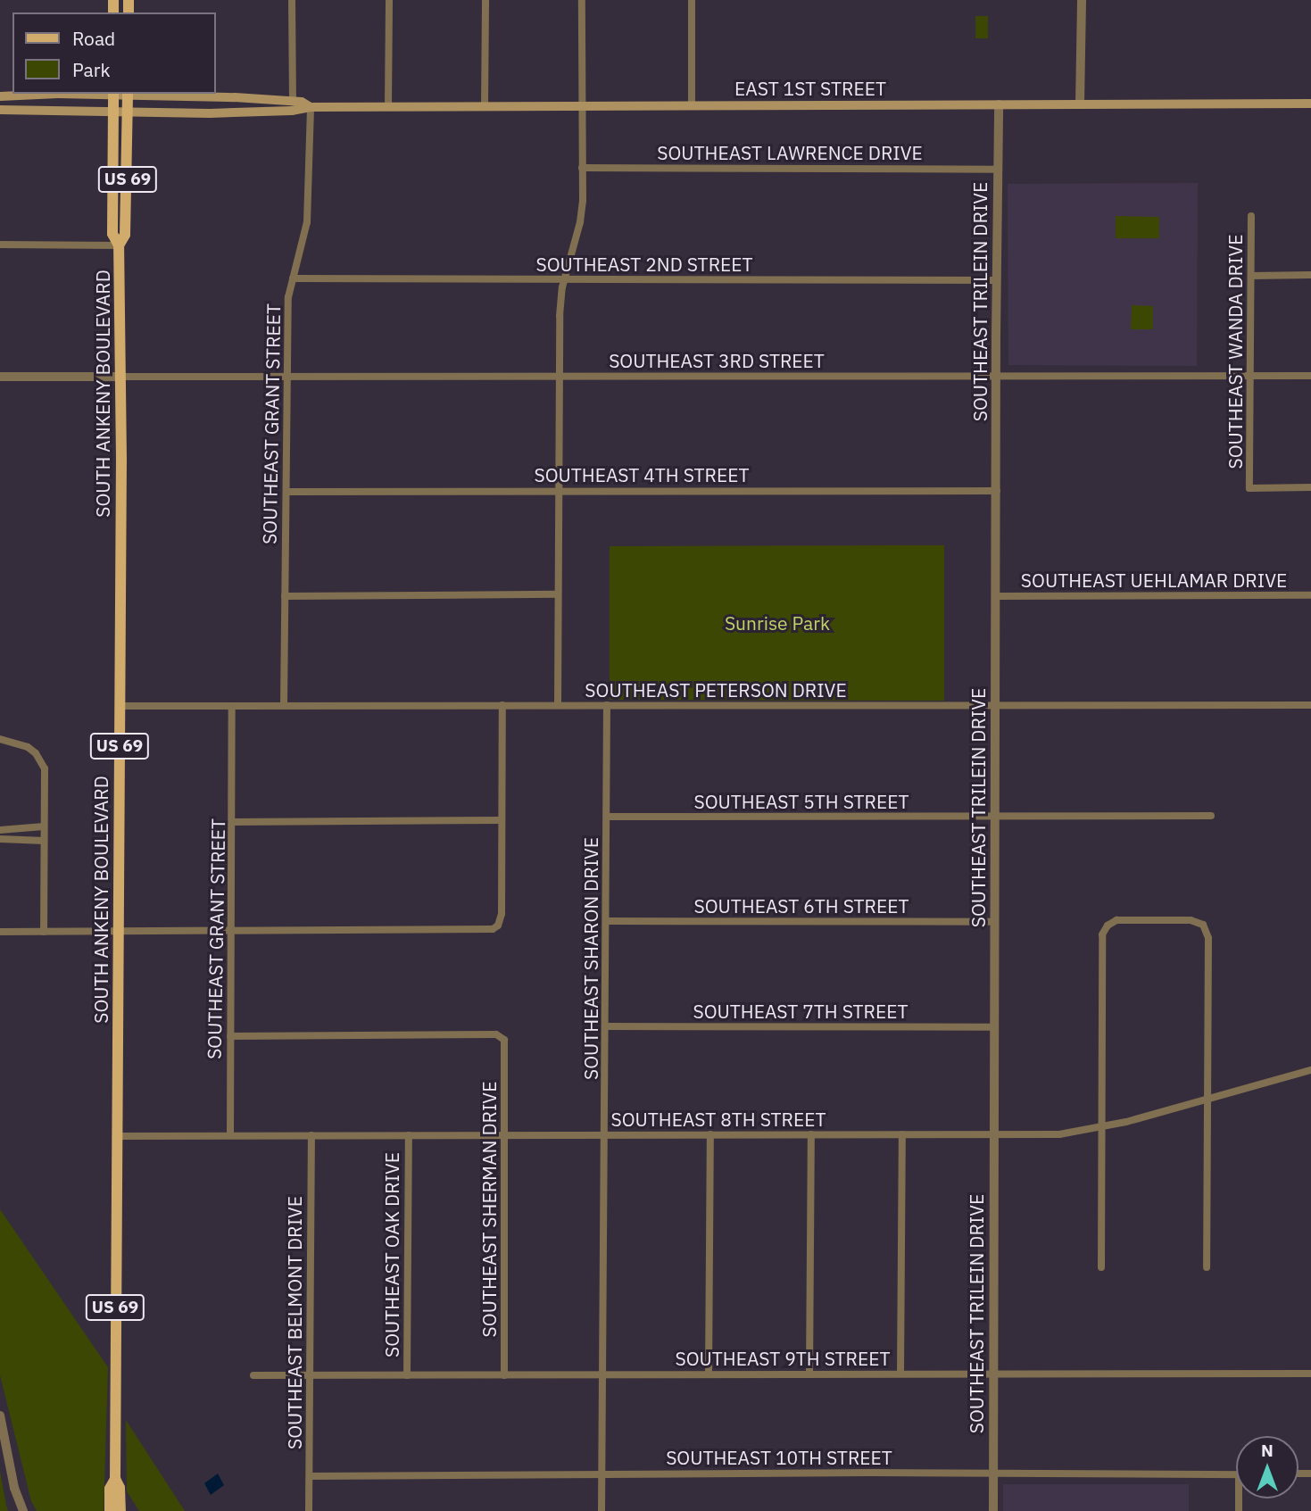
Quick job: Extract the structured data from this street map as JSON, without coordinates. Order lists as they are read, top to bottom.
{
  "streets": {
    "main road": ["EAST 1ST STREET", "US 69", "SOUTH ANKENY BOULEVARD"],
    "street": [
      "SOUTHEAST LAWRENCE DRIVE",
      "SOUTHEAST 2ND STREET",
      "SOUTHEAST TRILEIN DRIVE",
      "SOUTHEAST WANDA DRIVE",
      "SOUTHEAST 3RD STREET",
      "SOUTHEAST GRANT STREET",
      "SOUTHEAST 4TH STREET",
      "SOUTHEAST UEHLAMAR DRIVE",
      "SOUTHEAST PETERSON DRIVE",
      "SOUTHEAST 5TH STREET",
      "SOUTHEAST 6TH STREET",
      "SOUTHEAST SHARON DRIVE",
      "SOUTHEAST 7TH STREET",
      "SOUTHEAST 8TH STREET",
      "SOUTHEAST SHERMAN DRIVE",
      "SOUTHEAST OAK DRIVE",
      "SOUTHEAST BELMONT DRIVE",
      "SOUTHEAST 9TH STREET",
      "SOUTHEAST 10TH STREET"
    ]
  },
  "crossings": [
    ["EAST 1ST STREET", "SOUTHEAST TRILEIN DRIVE"],
    ["EAST 1ST STREET", "SOUTH ANKENY BOULEVARD"],
    ["EAST 1ST STREET", "SOUTHEAST GRANT STREET"],
    ["SOUTHEAST LAWRENCE DRIVE", "SOUTHEAST TRILEIN DRIVE"],
    ["SOUTHEAST 2ND STREET", "SOUTHEAST TRILEIN DRIVE"],
    ["SOUTHEAST 2ND STREET", "SOUTHEAST GRANT STREET"],
    ["SOUTHEAST TRILEIN DRIVE", "SOUTHEAST 3RD STREET"],
    ["SOUTHEAST TRILEIN DRIVE", "SOUTHEAST 4TH STREET"],
    ["SOUTHEAST TRILEIN DRIVE", "SOUTHEAST UEHLAMAR DRIVE"],
    ["SOUTHEAST TRILEIN DRIVE", "SOUTHEAST PETERSON DRIVE"],
    ["SOUTHEAST TRILEIN DRIVE", "SOUTHEAST 5TH STREET"],
    ["SOUTHEAST TRILEIN DRIVE", "SOUTHEAST 6TH STREET"],
    ["SOUTHEAST TRILEIN DRIVE", "SOUTHEAST 7TH STREET"],
    ["SOUTHEAST TRILEIN DRIVE", "SOUTHEAST 8TH STREET"],
    ["SOUTHEAST TRILEIN DRIVE", "SOUTHEAST 9TH STREET"],
    ["SOUTHEAST TRILEIN DRIVE", "SOUTHEAST 10TH STREET"],
    ["SOUTHEAST WANDA DRIVE", "SOUTHEAST 3RD STREET"],
    ["SOUTHEAST 3RD STREET", "SOUTH ANKENY BOULEVARD"],
    ["SOUTHEAST 3RD STREET", "SOUTHEAST GRANT STREET"],
    ["SOUTH ANKENY BOULEVARD", "SOUTHEAST PETERSON DRIVE"],
    ["SOUTH ANKENY BOULEVARD", "SOUTHEAST 8TH STREET"],
    ["SOUTHEAST GRANT STREET", "SOUTHEAST 4TH STREET"],
    ["SOUTHEAST GRANT STREET", "SOUTHEAST PETERSON DRIVE"],
    ["SOUTHEAST GRANT STREET", "SOUTHEAST 8TH STREET"],
    ["SOUTHEAST GRANT STREET", "SOUTHEAST SHERMAN DRIVE"],
    ["SOUTHEAST PETERSON DRIVE", "SOUTHEAST SHARON DRIVE"],
    ["SOUTHEAST 5TH STREET", "SOUTHEAST SHARON DRIVE"],
    ["SOUTHEAST 6TH STREET", "SOUTHEAST SHARON DRIVE"],
    ["SOUTHEAST SHARON DRIVE", "SOUTHEAST 7TH STREET"],
    ["SOUTHEAST SHARON DRIVE", "SOUTHEAST 8TH STREET"],
    ["SOUTHEAST SHARON DRIVE", "SOUTHEAST 9TH STREET"],
    ["SOUTHEAST SHARON DRIVE", "SOUTHEAST 10TH STREET"],
    ["SOUTHEAST 8TH STREET", "SOUTHEAST SHERMAN DRIVE"],
    ["SOUTHEAST 8TH STREET", "SOUTHEAST OAK DRIVE"],
    ["SOUTHEAST 8TH STREET", "SOUTHEAST BELMONT DRIVE"],
    ["SOUTHEAST SHERMAN DRIVE", "SOUTHEAST 9TH STREET"],
    ["SOUTHEAST OAK DRIVE", "SOUTHEAST 9TH STREET"],
    ["SOUTHEAST BELMONT DRIVE", "SOUTHEAST 9TH STREET"],
    ["SOUTHEAST BELMONT DRIVE", "SOUTHEAST 10TH STREET"]
  ],
  "parks": ["Sunrise Park"],
  "legend": ["Road", "Park"],
  "north": "top"
}
